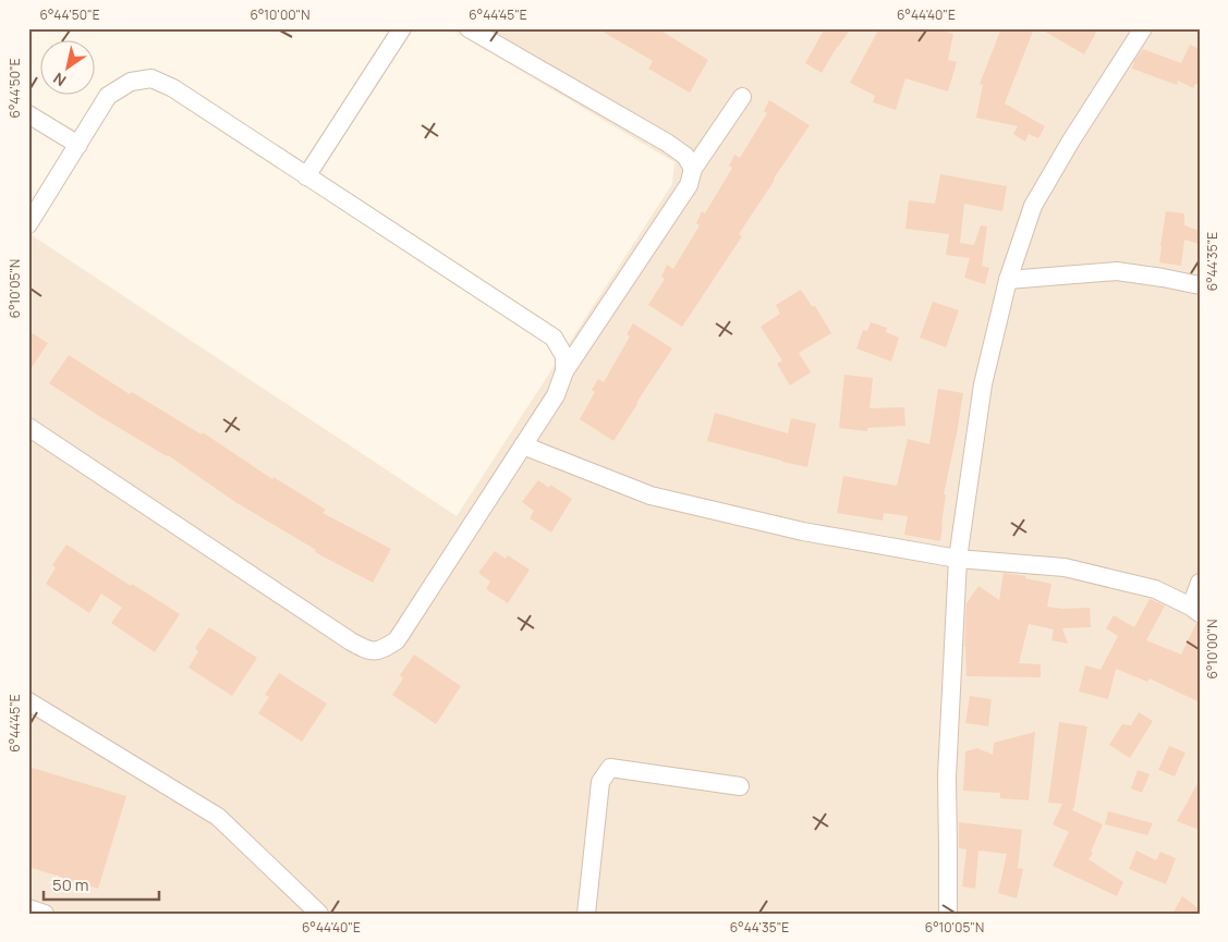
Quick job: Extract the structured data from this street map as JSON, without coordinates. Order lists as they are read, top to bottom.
{
  "scale_bar": "50 m",
  "north": "bottom left",
  "coordinates": [
    "6°44'50\"E",
    "6°10'00\"N",
    "6°44'45\"E",
    "6°44'40\"E",
    "6°44'35\"E",
    "6°10'05\"N"
  ]
}
